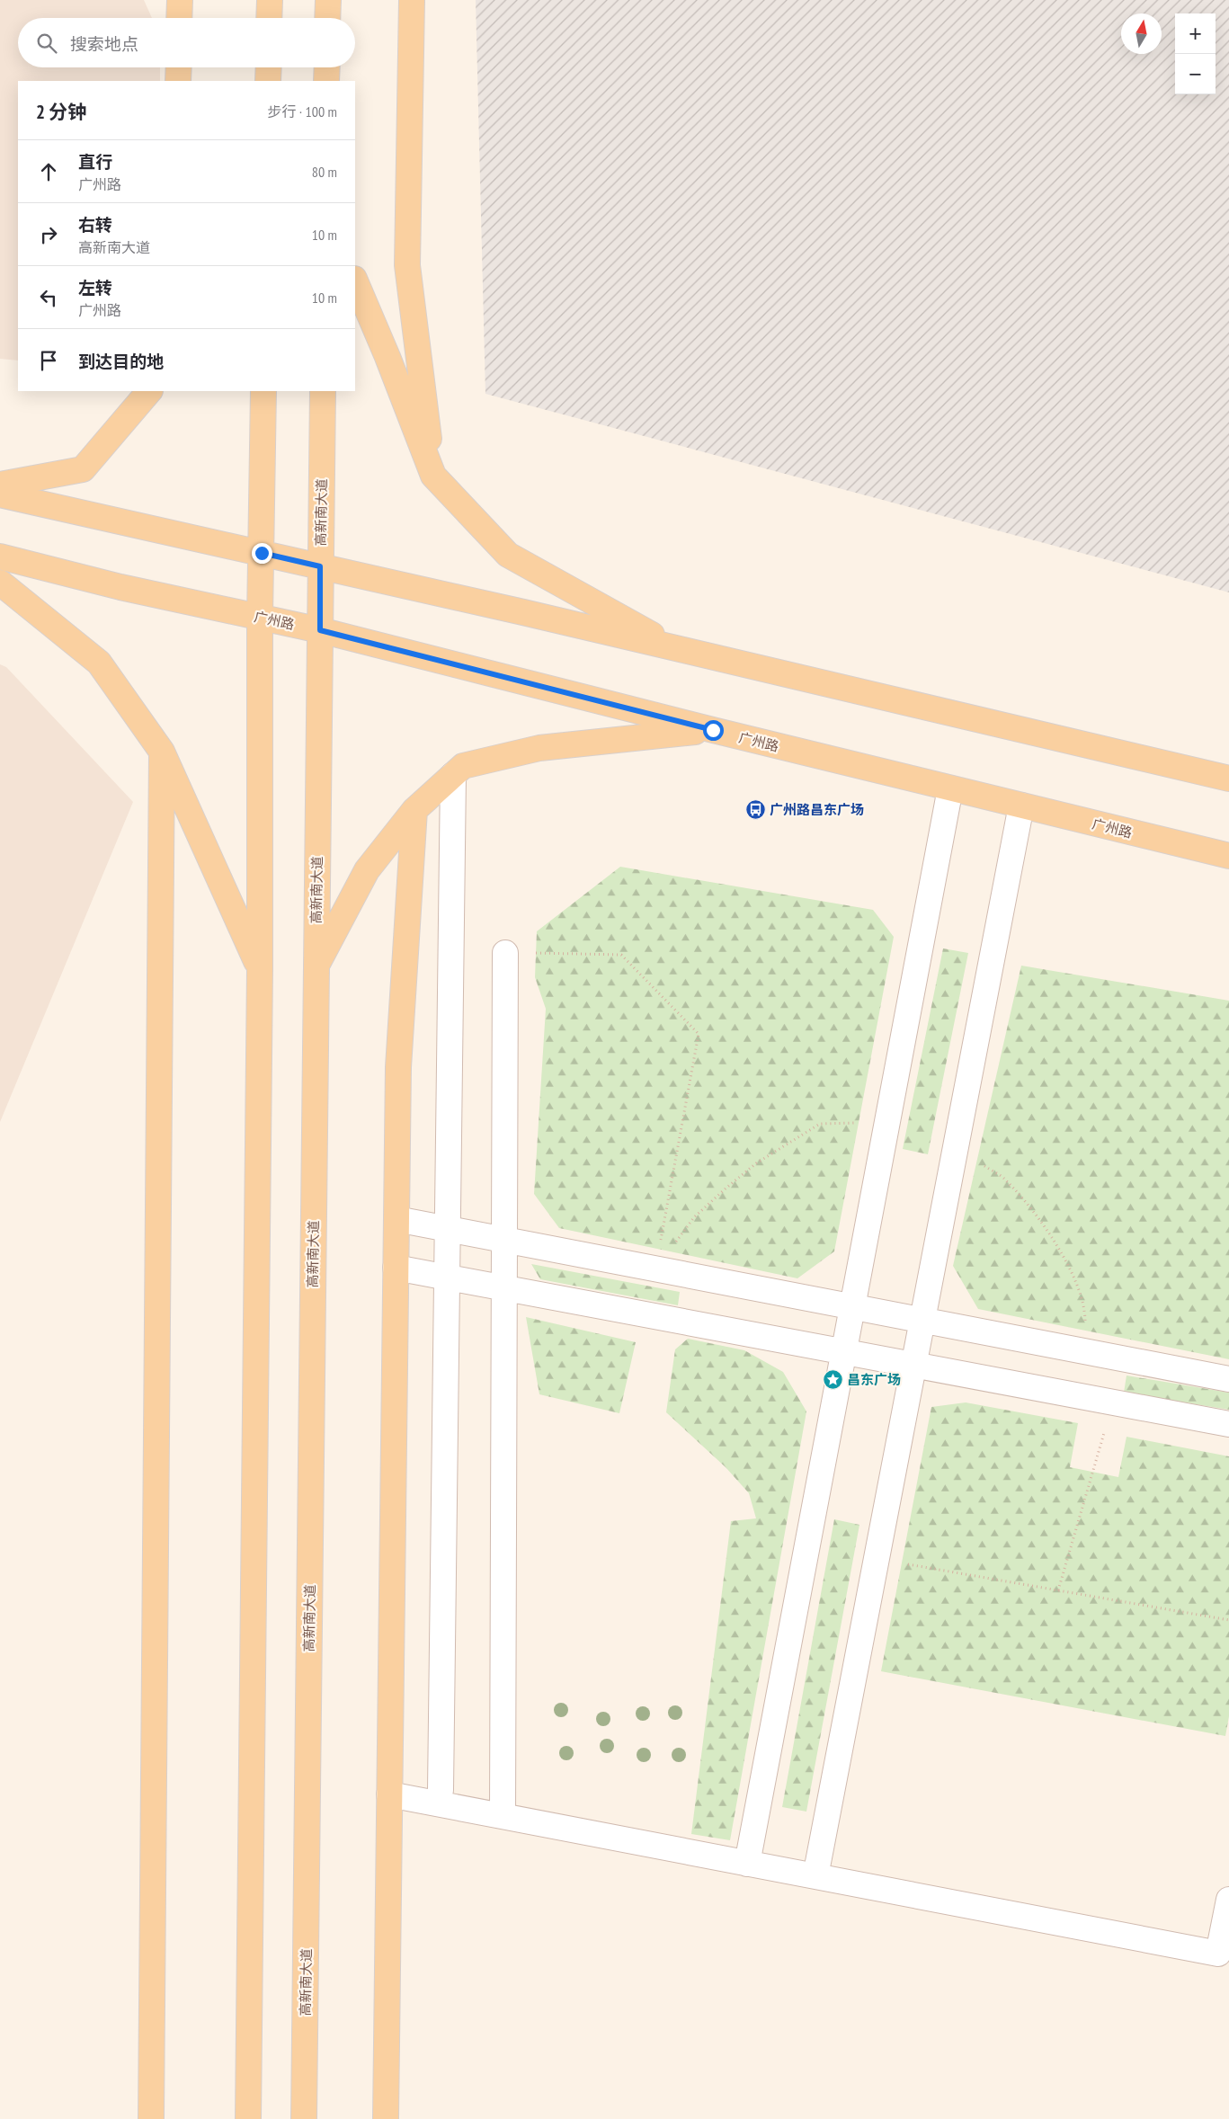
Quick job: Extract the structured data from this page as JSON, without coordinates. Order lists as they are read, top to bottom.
{
  "streets": {
    "main road": ["高新南大道", "广州路"]
  },
  "crossings": [
    ["高新南大道", "广州路"]
  ],
  "places": {
    "bus stop": ["广州路昌东广场"],
    "place": ["昌东广场"]
  },
  "north": "top",
  "page": {
    "map_buttons": ["+", "−"],
    "search": "搜索地点",
    "heading": ["2 分钟", "步行 · 100 m"],
    "list": [
      ["直行", "广州路", "80 m"],
      ["右转", "高新南大道", "10 m"],
      ["左转", "广州路", "10 m"],
      "到达目的地"
    ]
  }
}
